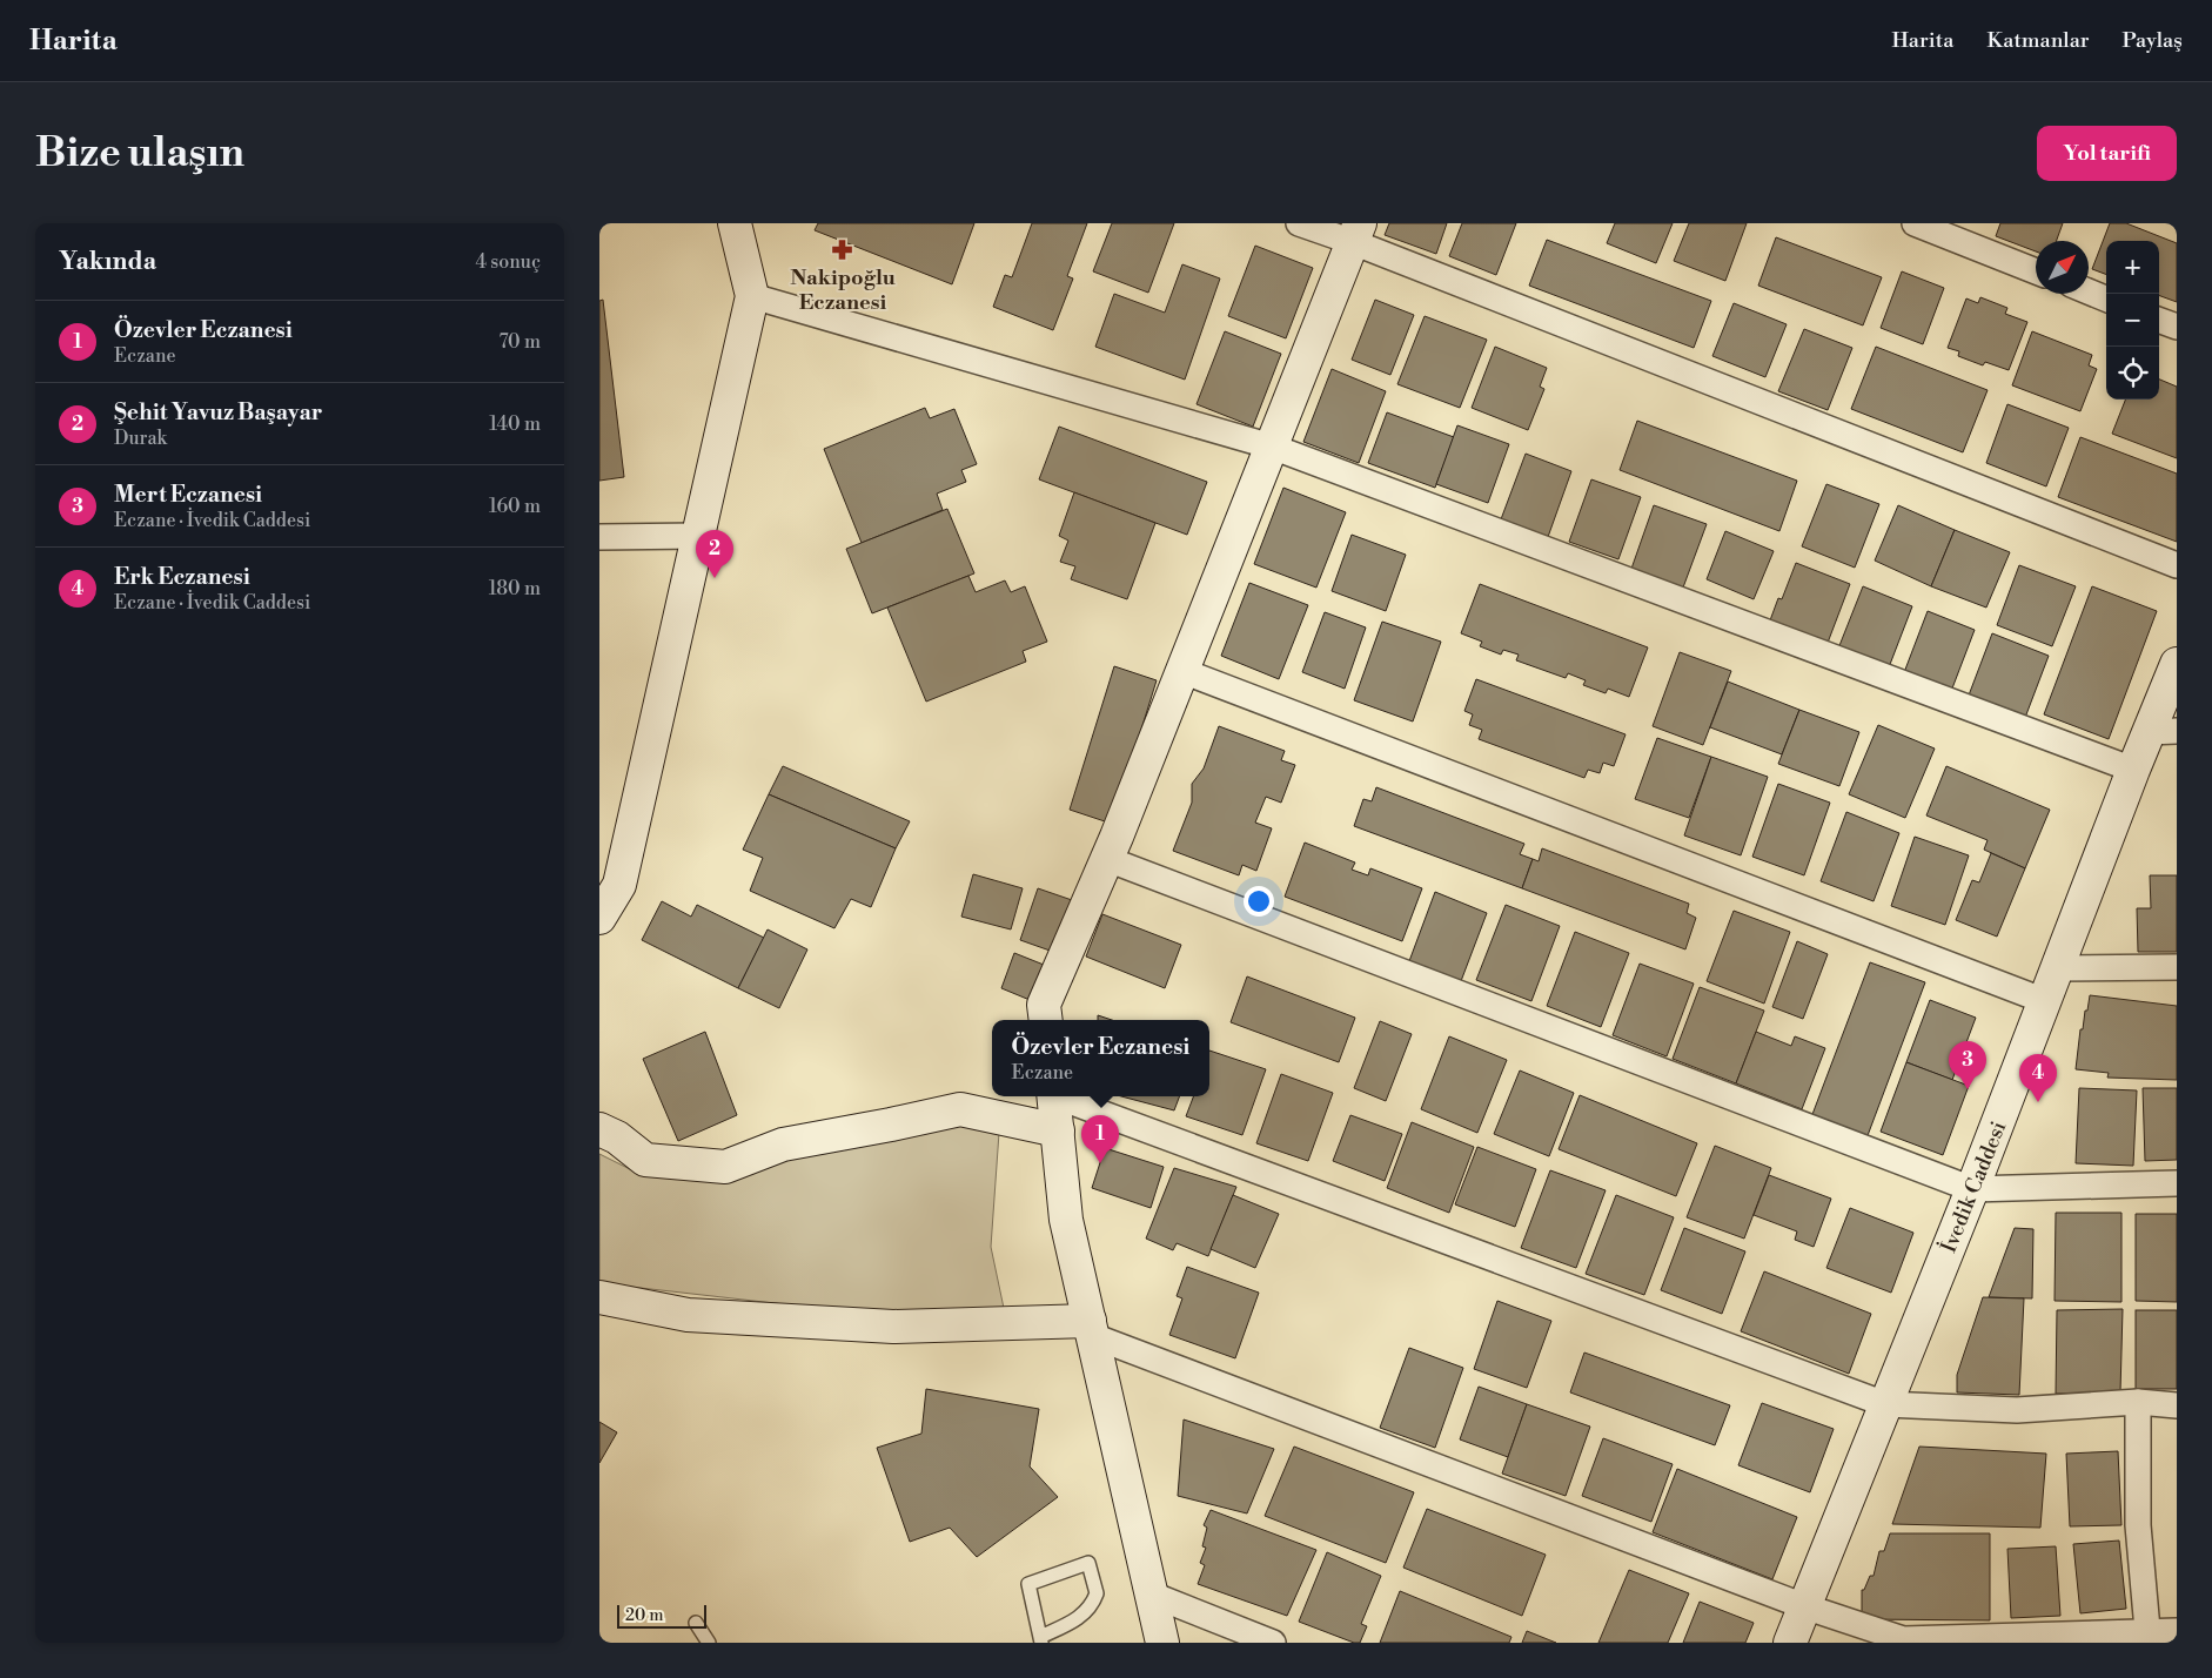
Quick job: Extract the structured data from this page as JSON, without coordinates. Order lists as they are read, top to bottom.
{
  "streets": {
    "street": ["İvedik Caddesi"]
  },
  "places": {
    "pharmacy": ["Nakipoğlu Eczanesi"]
  },
  "scale_bar": "20 m",
  "north": "top right",
  "page": {
    "header": "Harita",
    "nav": ["Harita", "Katmanlar", "Paylaş"],
    "buttons": "Yol tarifi",
    "title": "Bize ulaşın",
    "heading": ["Yakında", "4 sonuç"],
    "map_buttons": ["+", "−"],
    "list": [
      {
        "mark": "1",
        "name": "Özevler Eczanesi",
        "note": "Eczane",
        "value": "70 m"
      },
      {
        "mark": "2",
        "name": "Şehit Yavuz Başayar",
        "note": "Durak",
        "value": "140 m"
      },
      {
        "mark": "3",
        "name": "Mert Eczanesi",
        "note": "Eczane · İvedik Caddesi",
        "value": "160 m"
      },
      {
        "mark": "4",
        "name": "Erk Eczanesi",
        "note": "Eczane · İvedik Caddesi",
        "value": "180 m"
      }
    ],
    "pins": [
      "2",
      "3",
      "4",
      "1"
    ],
    "popup": ["Özevler Eczanesi", "Eczane"],
    "scale": "20 m"
  }
}
